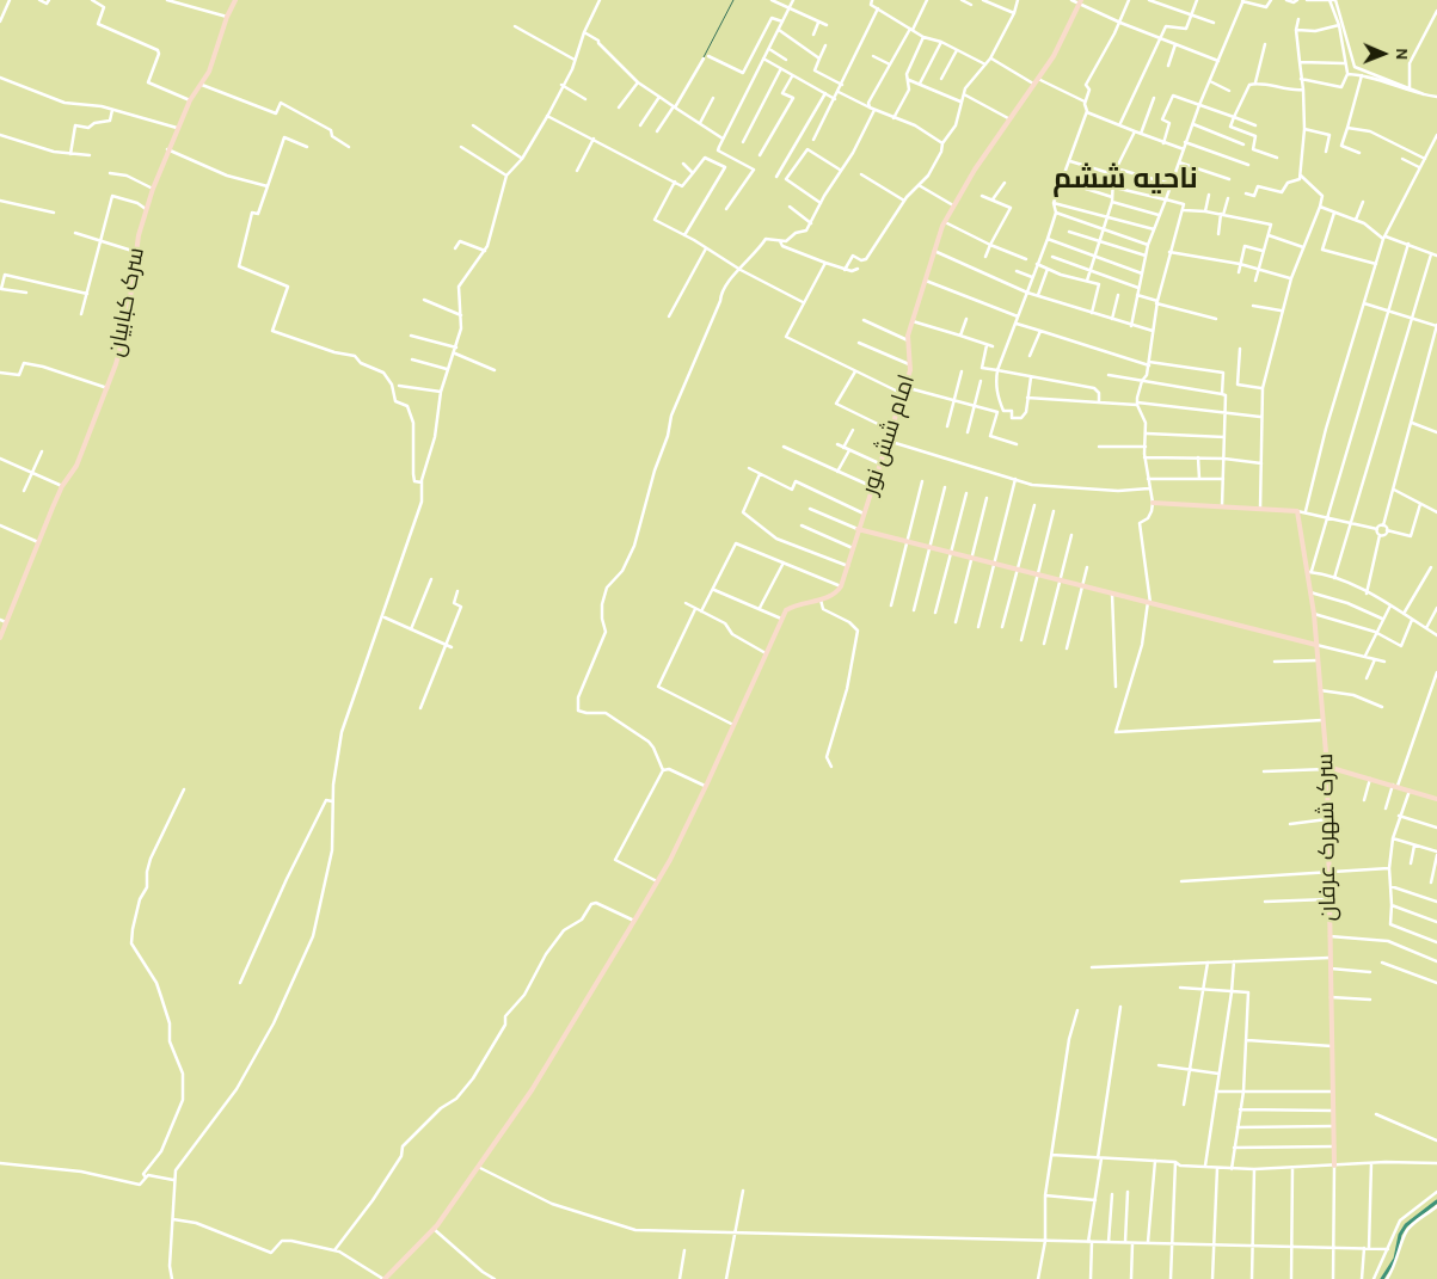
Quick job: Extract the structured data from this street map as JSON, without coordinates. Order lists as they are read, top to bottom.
{
  "streets": {
    "street": ["سرک کبابیان", "امام شش نور", "سرک شهرک عرفان"]
  },
  "districts": ["ناحیه ششم"],
  "north": "right"
}
